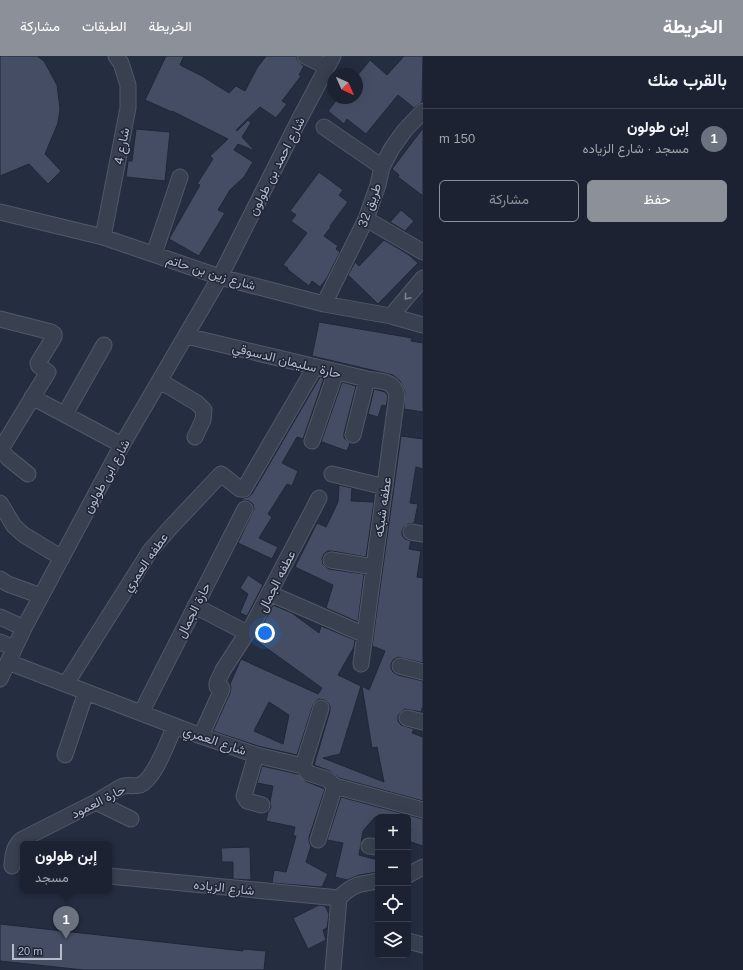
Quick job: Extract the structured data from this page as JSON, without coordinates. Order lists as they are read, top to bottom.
{
  "streets": {
    "street": [
      "شارع 4",
      "شارع احمد بن طولون",
      "طريق 32",
      "شارع زين بن حاتم",
      "حارة سليمان الدسوقي",
      "شارع ابن طولون",
      "عطفه شبكه",
      "عطفه العمري",
      "عطفه الجمال",
      "حارة الجمال",
      "شارع العمري",
      "حارة العمود",
      "شارع الزياده"
    ]
  },
  "crossings": [
    ["شارع 4", "شارع زين بن حاتم"],
    ["شارع احمد بن طولون", "شارع زين بن حاتم"],
    ["شارع احمد بن طولون", "شارع ابن طولون"],
    ["طريق 32", "شارع زين بن حاتم"],
    ["شارع زين بن حاتم", "شارع ابن طولون"],
    ["حارة سليمان الدسوقي", "شارع ابن طولون"],
    ["حارة سليمان الدسوقي", "عطفه شبكه"],
    ["حارة سليمان الدسوقي", "عطفه العمري"],
    ["شارع ابن طولون", "شارع العمري"],
    ["عطفه العمري", "شارع العمري"],
    ["عطفه الجمال", "شارع العمري"],
    ["حارة الجمال", "شارع العمري"],
    ["شارع العمري", "حارة العمود"]
  ],
  "scale_bar": "20 m",
  "north": "bottom right",
  "page": {
    "header": "الخريطة",
    "nav": ["الخريطة", "الطبقات", "مشاركة"],
    "heading": "بالقرب منك",
    "list": [
      {
        "mark": "1",
        "name": "إبن طولون",
        "note": "مسجد · شارع الزياده",
        "value": "150 m"
      }
    ],
    "buttons": ["حفظ", "مشاركة"],
    "map_buttons": ["+", "−"],
    "popup": ["إبن طولون", "مسجد"],
    "pins": "1",
    "scale": "20 m"
  }
}
